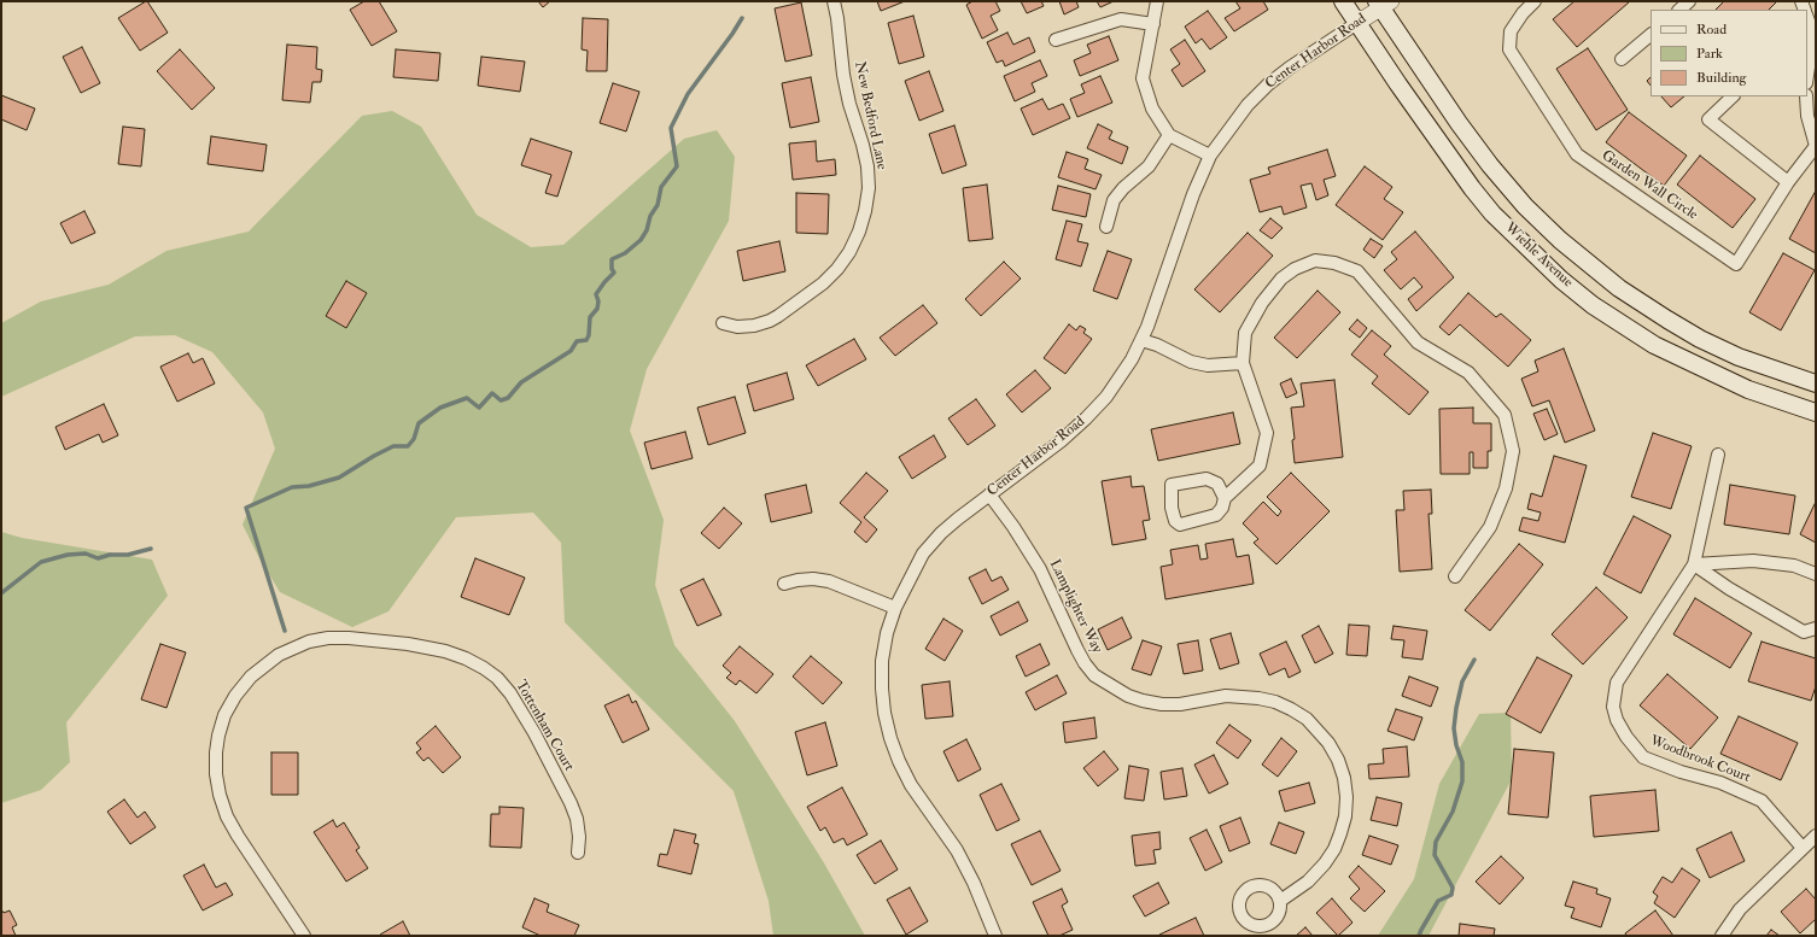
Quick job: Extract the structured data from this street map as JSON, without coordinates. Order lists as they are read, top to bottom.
{
  "streets": {
    "main road": ["Wiehle Avenue"],
    "street": [
      "Center Harbor Road",
      "New Bedford Lane",
      "Garden Wall Circle",
      "Lamplighter Way",
      "Tottenham Court",
      "Woodbrook Court"
    ]
  },
  "crossings": [
    ["Center Harbor Road", "Wiehle Avenue"],
    ["Center Harbor Road", "Lamplighter Way"]
  ],
  "legend": ["Road", "Park", "Building"]
}
